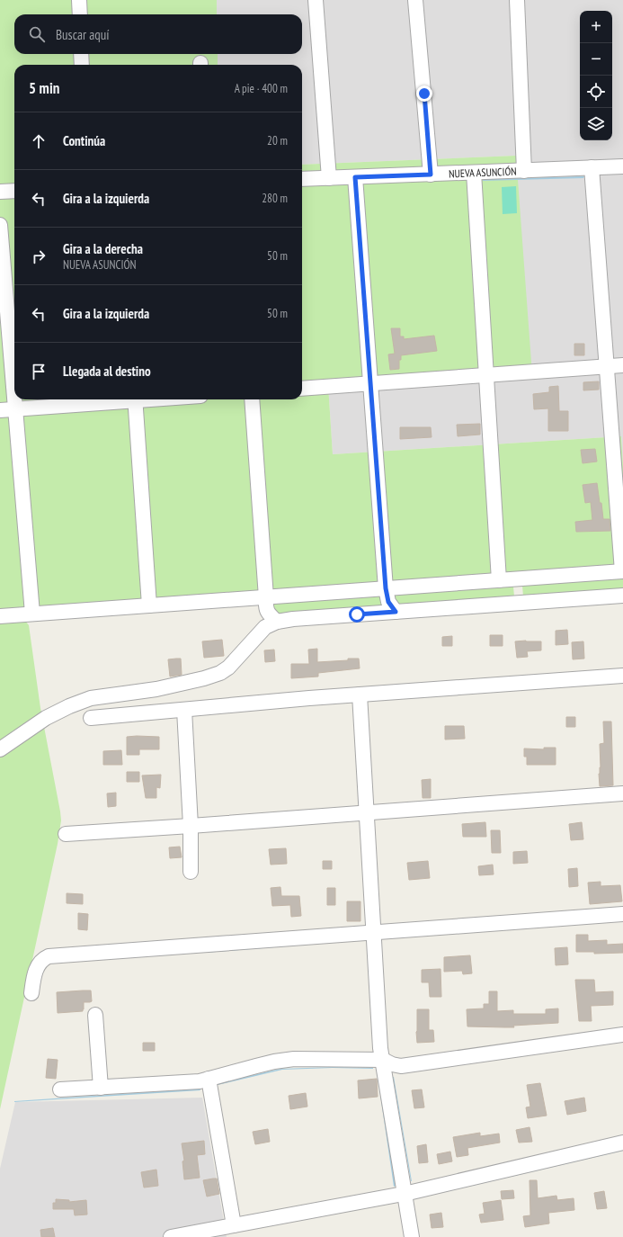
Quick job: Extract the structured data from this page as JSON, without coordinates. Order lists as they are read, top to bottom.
{
  "streets": {
    "street": ["NUEVA ASUNCIÓN"]
  },
  "page": {
    "map_buttons": ["+", "−"],
    "search": "Buscar aquí",
    "heading": ["5 min", "A pie · 400 m"],
    "list": [
      ["Continúa", "20 m"],
      ["Gira a la izquierda", "280 m"],
      ["Gira a la derecha", "NUEVA ASUNCIÓN", "50 m"],
      ["Gira a la izquierda", "50 m"],
      "Llegada al destino"
    ]
  }
}
